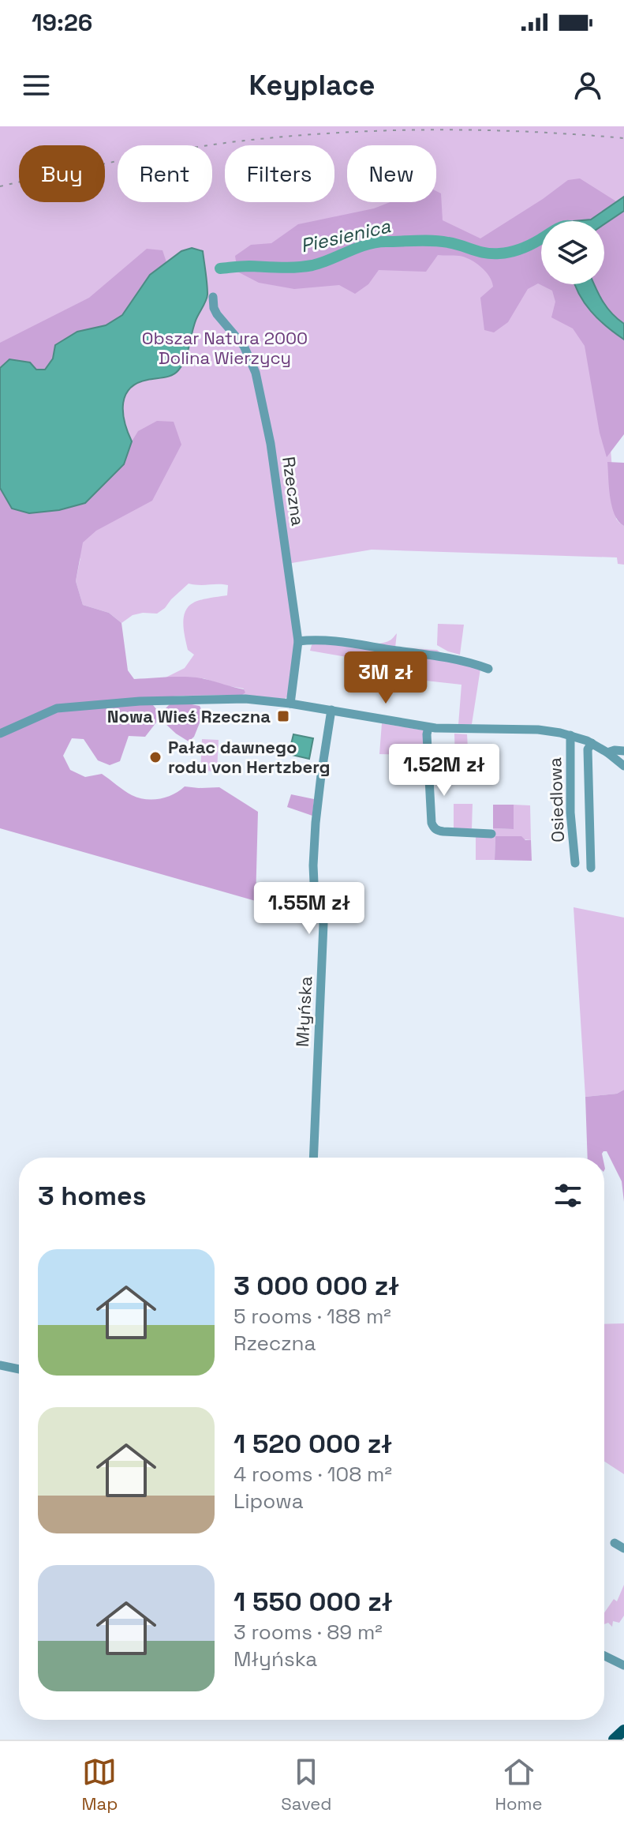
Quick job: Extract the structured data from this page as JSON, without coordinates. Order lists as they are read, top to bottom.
{
  "streets": {
    "street": ["Rzeczna", "Osiedlowa", "Młyńska"]
  },
  "water": ["Piesienica"],
  "parks": ["Obszar Natura 2000 Dolina Wierzycy"],
  "places": {
    "transit": ["Nowa Wieś Rzeczna"],
    "other": ["Pałac dawnego rodu von Hertzberg"]
  },
  "page": {
    "status": "19:26",
    "header": "Keyplace",
    "chip": [
      "Buy",
      "Rent",
      "Filters",
      "New"
    ],
    "price": ["3M zł", "1.52M zł", "1.55M zł"],
    "heading": "3 homes",
    "list": [
      {
        "name": "3 000 000 zł",
        "note": "5 rooms · 188 m² · Rzeczna"
      },
      {
        "name": "1 520 000 zł",
        "note": "4 rooms · 108 m² · Lipowa"
      },
      {
        "name": "1 550 000 zł",
        "note": "3 rooms · 89 m² · Młyńska"
      }
    ],
    "tabs": ["Map", "Saved", "Home"]
  }
}
